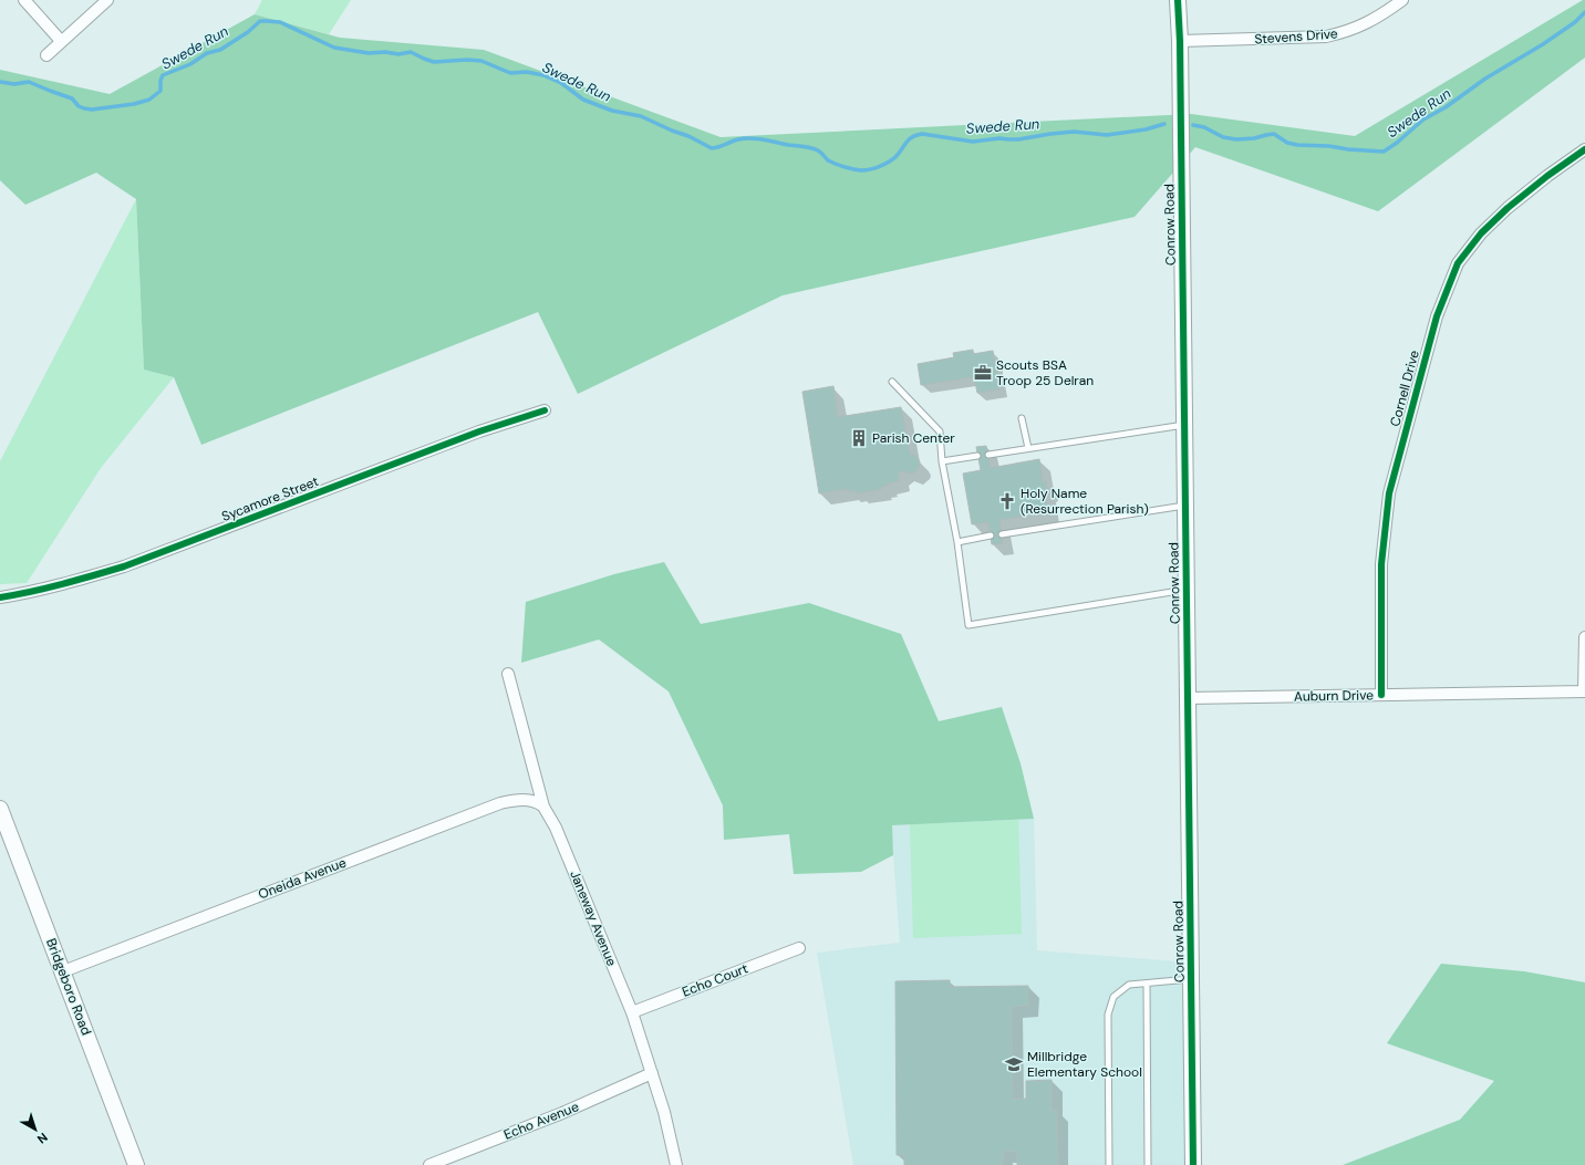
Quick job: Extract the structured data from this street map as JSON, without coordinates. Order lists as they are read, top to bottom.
{
  "streets": {
    "street": [
      "Stevens Drive",
      "Conrow Road",
      "Cornell Drive",
      "Sycamore Street",
      "Auburn Drive",
      "Oneida Avenue",
      "Janeway Avenue",
      "Echo Court",
      "Bridgeboro Road",
      "Echo Avenue"
    ]
  },
  "crossings": [
    ["Stevens Drive", "Conrow Road"],
    ["Conrow Road", "Auburn Drive"],
    ["Cornell Drive", "Auburn Drive"],
    ["Oneida Avenue", "Janeway Avenue"],
    ["Oneida Avenue", "Bridgeboro Road"],
    ["Janeway Avenue", "Echo Court"],
    ["Janeway Avenue", "Echo Avenue"]
  ],
  "water": ["Swede Run"],
  "places": {
    "office": ["Scouts BSA Troop 25 Delran"],
    "building": ["Parish Center"],
    "church": ["Holy Name (Resurrection Parish)"],
    "school or university": ["Millbridge Elementary School"]
  },
  "north": "bottom right"
}
